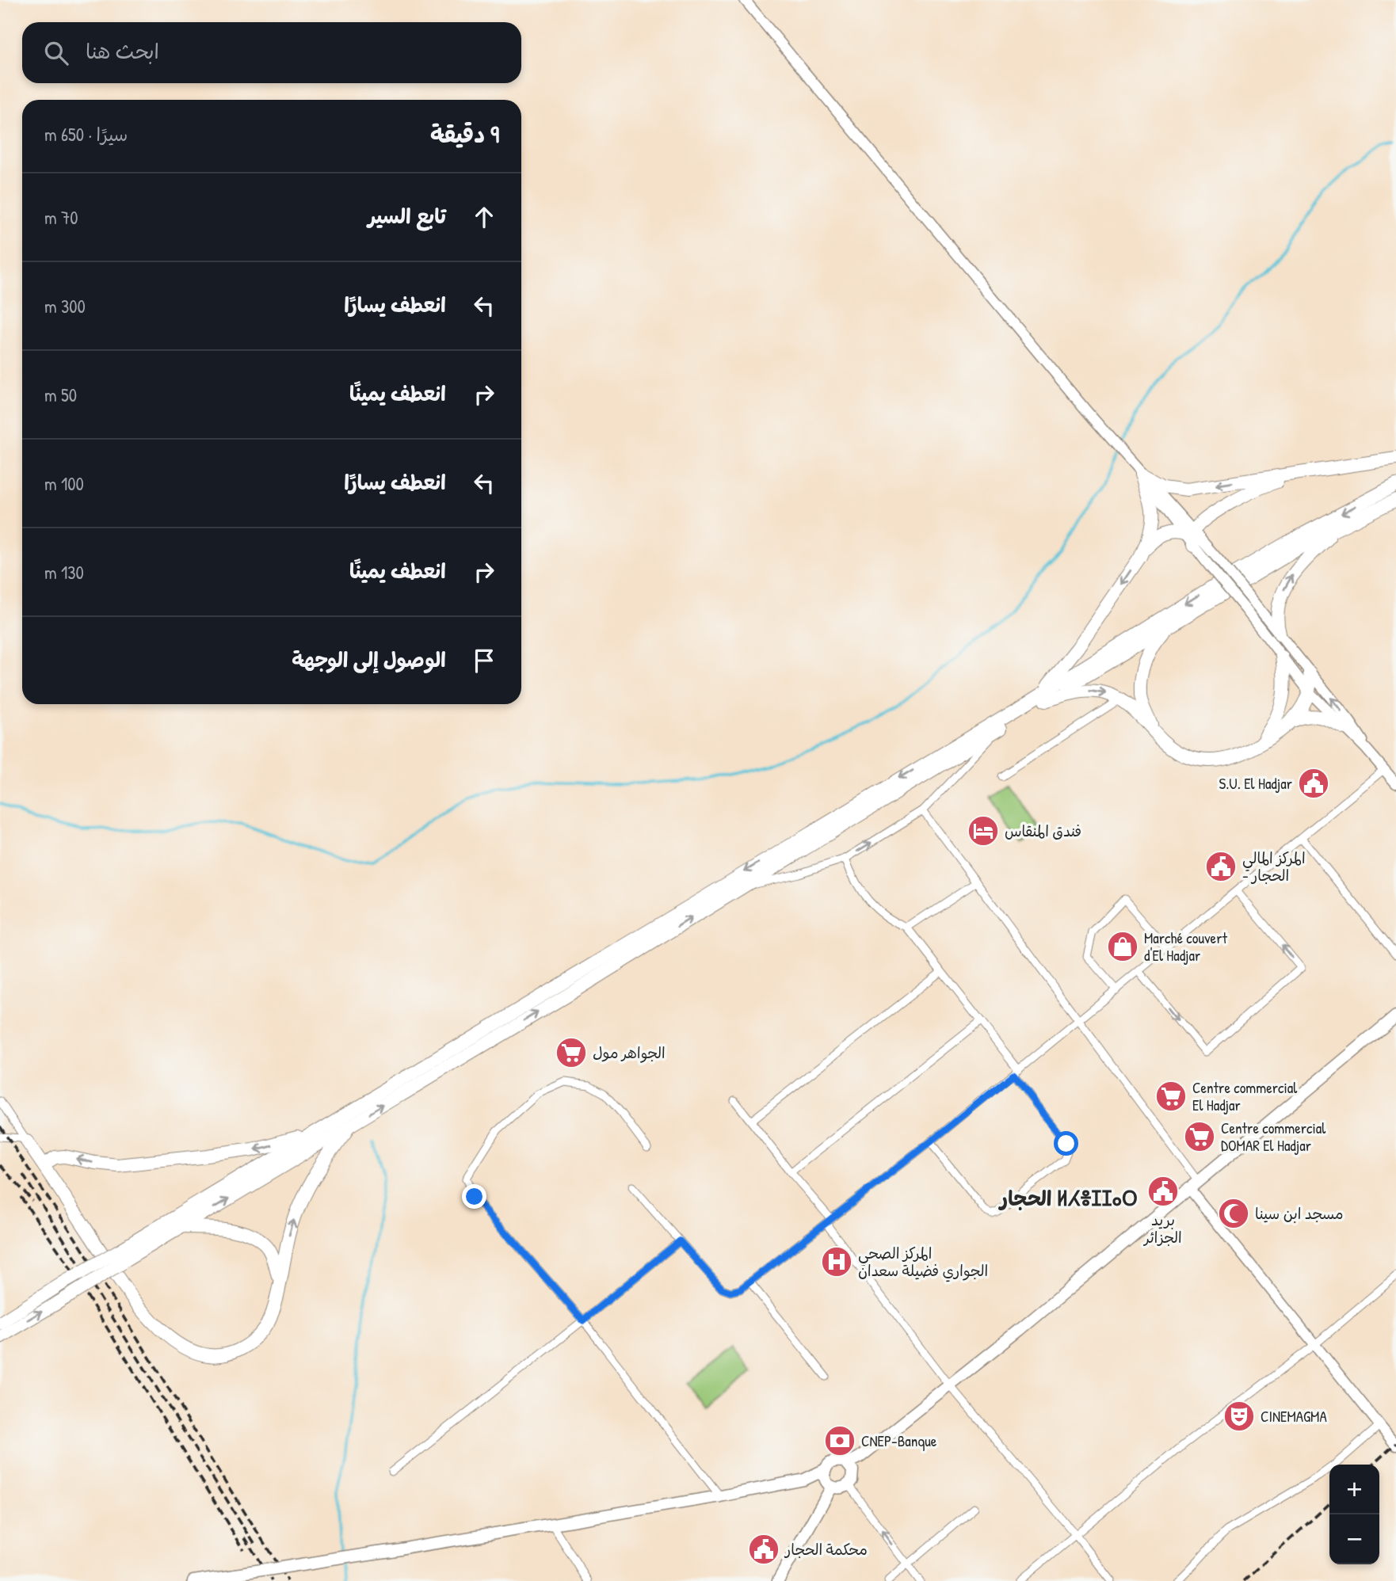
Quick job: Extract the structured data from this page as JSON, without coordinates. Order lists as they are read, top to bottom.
{
  "districts": ["الحجار ⵍⵃⴻⵊⵊⴰⵔ"],
  "places": {
    "public building": [
      "S.U. El Hadjar",
      "المركز المالي - الحجار",
      "بريد الجزائر",
      "محكمة الحجار"
    ],
    "hotel": ["فندق المنقاس"],
    "shop": ["Marché couvert d'El Hadjar"],
    "supermarket": ["الجواهر مول", "Centre commercial El Hadjar", "Centre commercial DOMAR El Hadjar"],
    "mosque": ["مسجد ابن سينا"],
    "hospital": ["المركز الصحي الجواري فضيلة سعدان"],
    "theatre": ["CINEMAGMA"],
    "bank": ["CNEP-Banque"]
  },
  "page": {
    "search": "ابحث هنا",
    "heading": ["9 دقيقة", "سيرًا · 650 m"],
    "list": [
      ["تابع السير", "70 m"],
      ["انعطف يسارًا", "300 m"],
      ["انعطف يمينًا", "50 m"],
      ["انعطف يسارًا", "100 m"],
      ["انعطف يمينًا", "130 m"],
      "الوصول إلى الوجهة"
    ],
    "map_buttons": ["+", "−"]
  }
}
